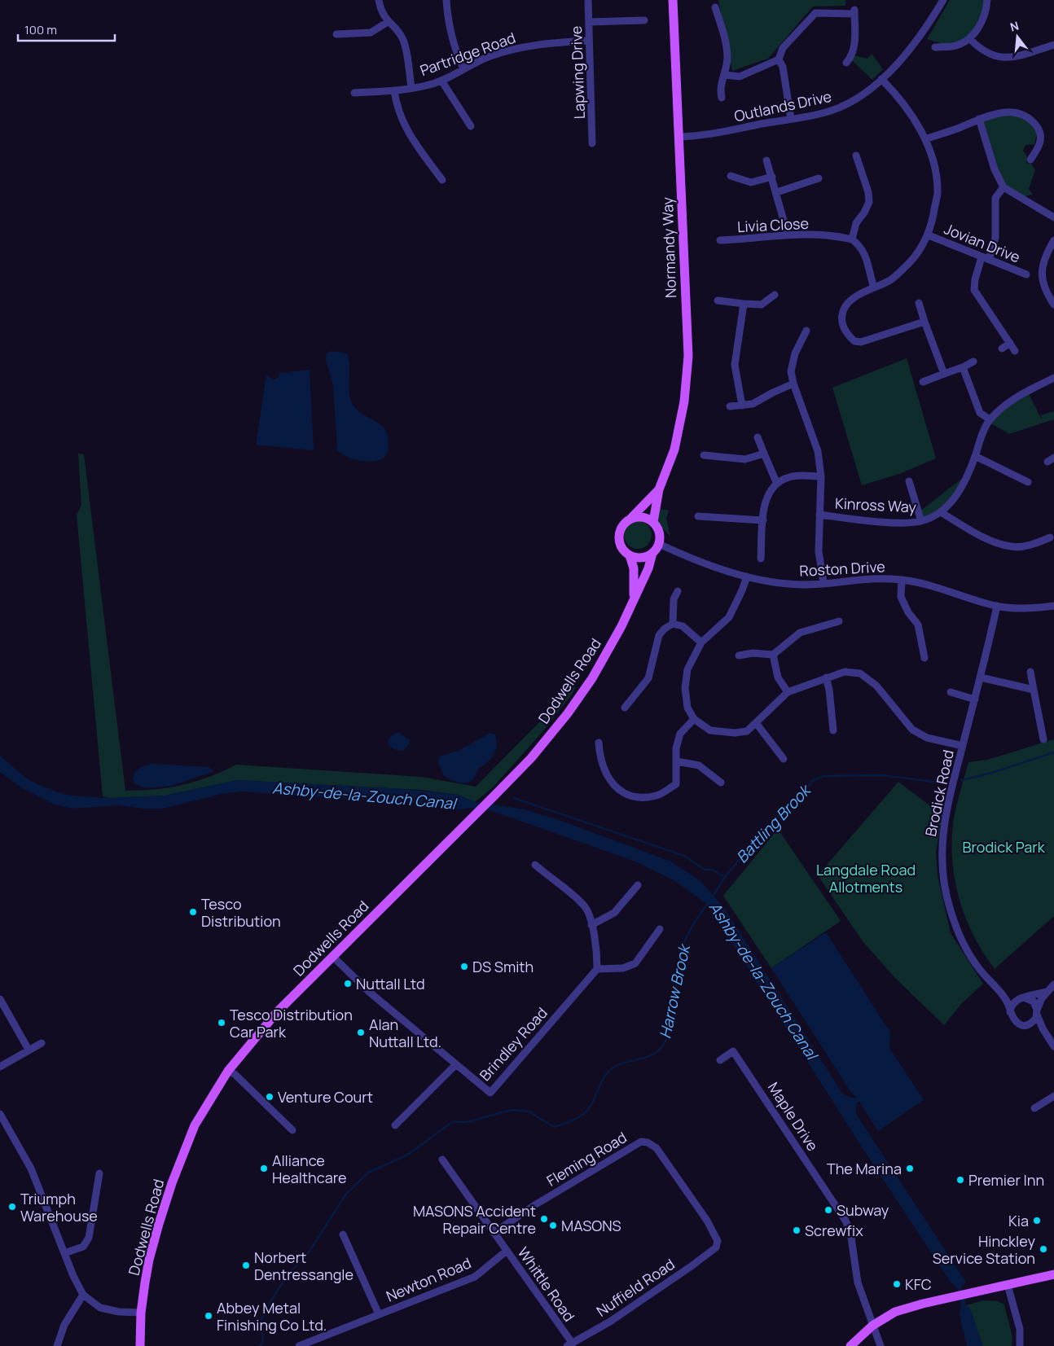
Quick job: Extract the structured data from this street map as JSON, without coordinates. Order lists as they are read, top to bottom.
{
  "streets": {
    "main road": ["Normandy Way", "Dodwells Road"],
    "street": [
      "Partridge Road",
      "Lapwing Drive",
      "Outlands Drive",
      "Livia Close",
      "Jovian Drive",
      "Kinross Way",
      "Roston Drive",
      "Brodick Road",
      "Brindley Road",
      "Maple Drive",
      "Fleming Road",
      "Newton Road",
      "Whittle Road",
      "Nuffield Road"
    ]
  },
  "crossings": [
    ["Partridge Road", "Lapwing Drive"],
    ["Outlands Drive", "Normandy Way"],
    ["Normandy Way", "Roston Drive"],
    ["Normandy Way", "Dodwells Road"],
    ["Roston Drive", "Dodwells Road"],
    ["Roston Drive", "Brodick Road"],
    ["Dodwells Road", "Brindley Road"],
    ["Fleming Road", "Whittle Road"],
    ["Fleming Road", "Nuffield Road"],
    ["Newton Road", "Whittle Road"],
    ["Whittle Road", "Nuffield Road"]
  ],
  "water": ["Ashby-de-la-Zouch Canal", "Battling Brook", "Harrow Brook"],
  "parks": ["Brodick Park", "Langdale Road Allotments"],
  "places": [
    "Tesco Distribution",
    "DS Smith",
    "Nuttall Ltd",
    "Tesco Distribution Car Park",
    "Alan Nuttall Ltd.",
    "Venture Court",
    "Alliance Healthcare",
    "The Marina",
    "Premier Inn",
    "Triumph Warehouse",
    "Subway",
    "MASONS Accident Repair Centre",
    "Kia",
    "MASONS",
    "Screwfix",
    "Hinckley Service Station",
    "Norbert Dentressangle",
    "KFC",
    "Abbey Metal Finishing Co Ltd."
  ],
  "scale_bar": "100 m",
  "north": "top"
}
